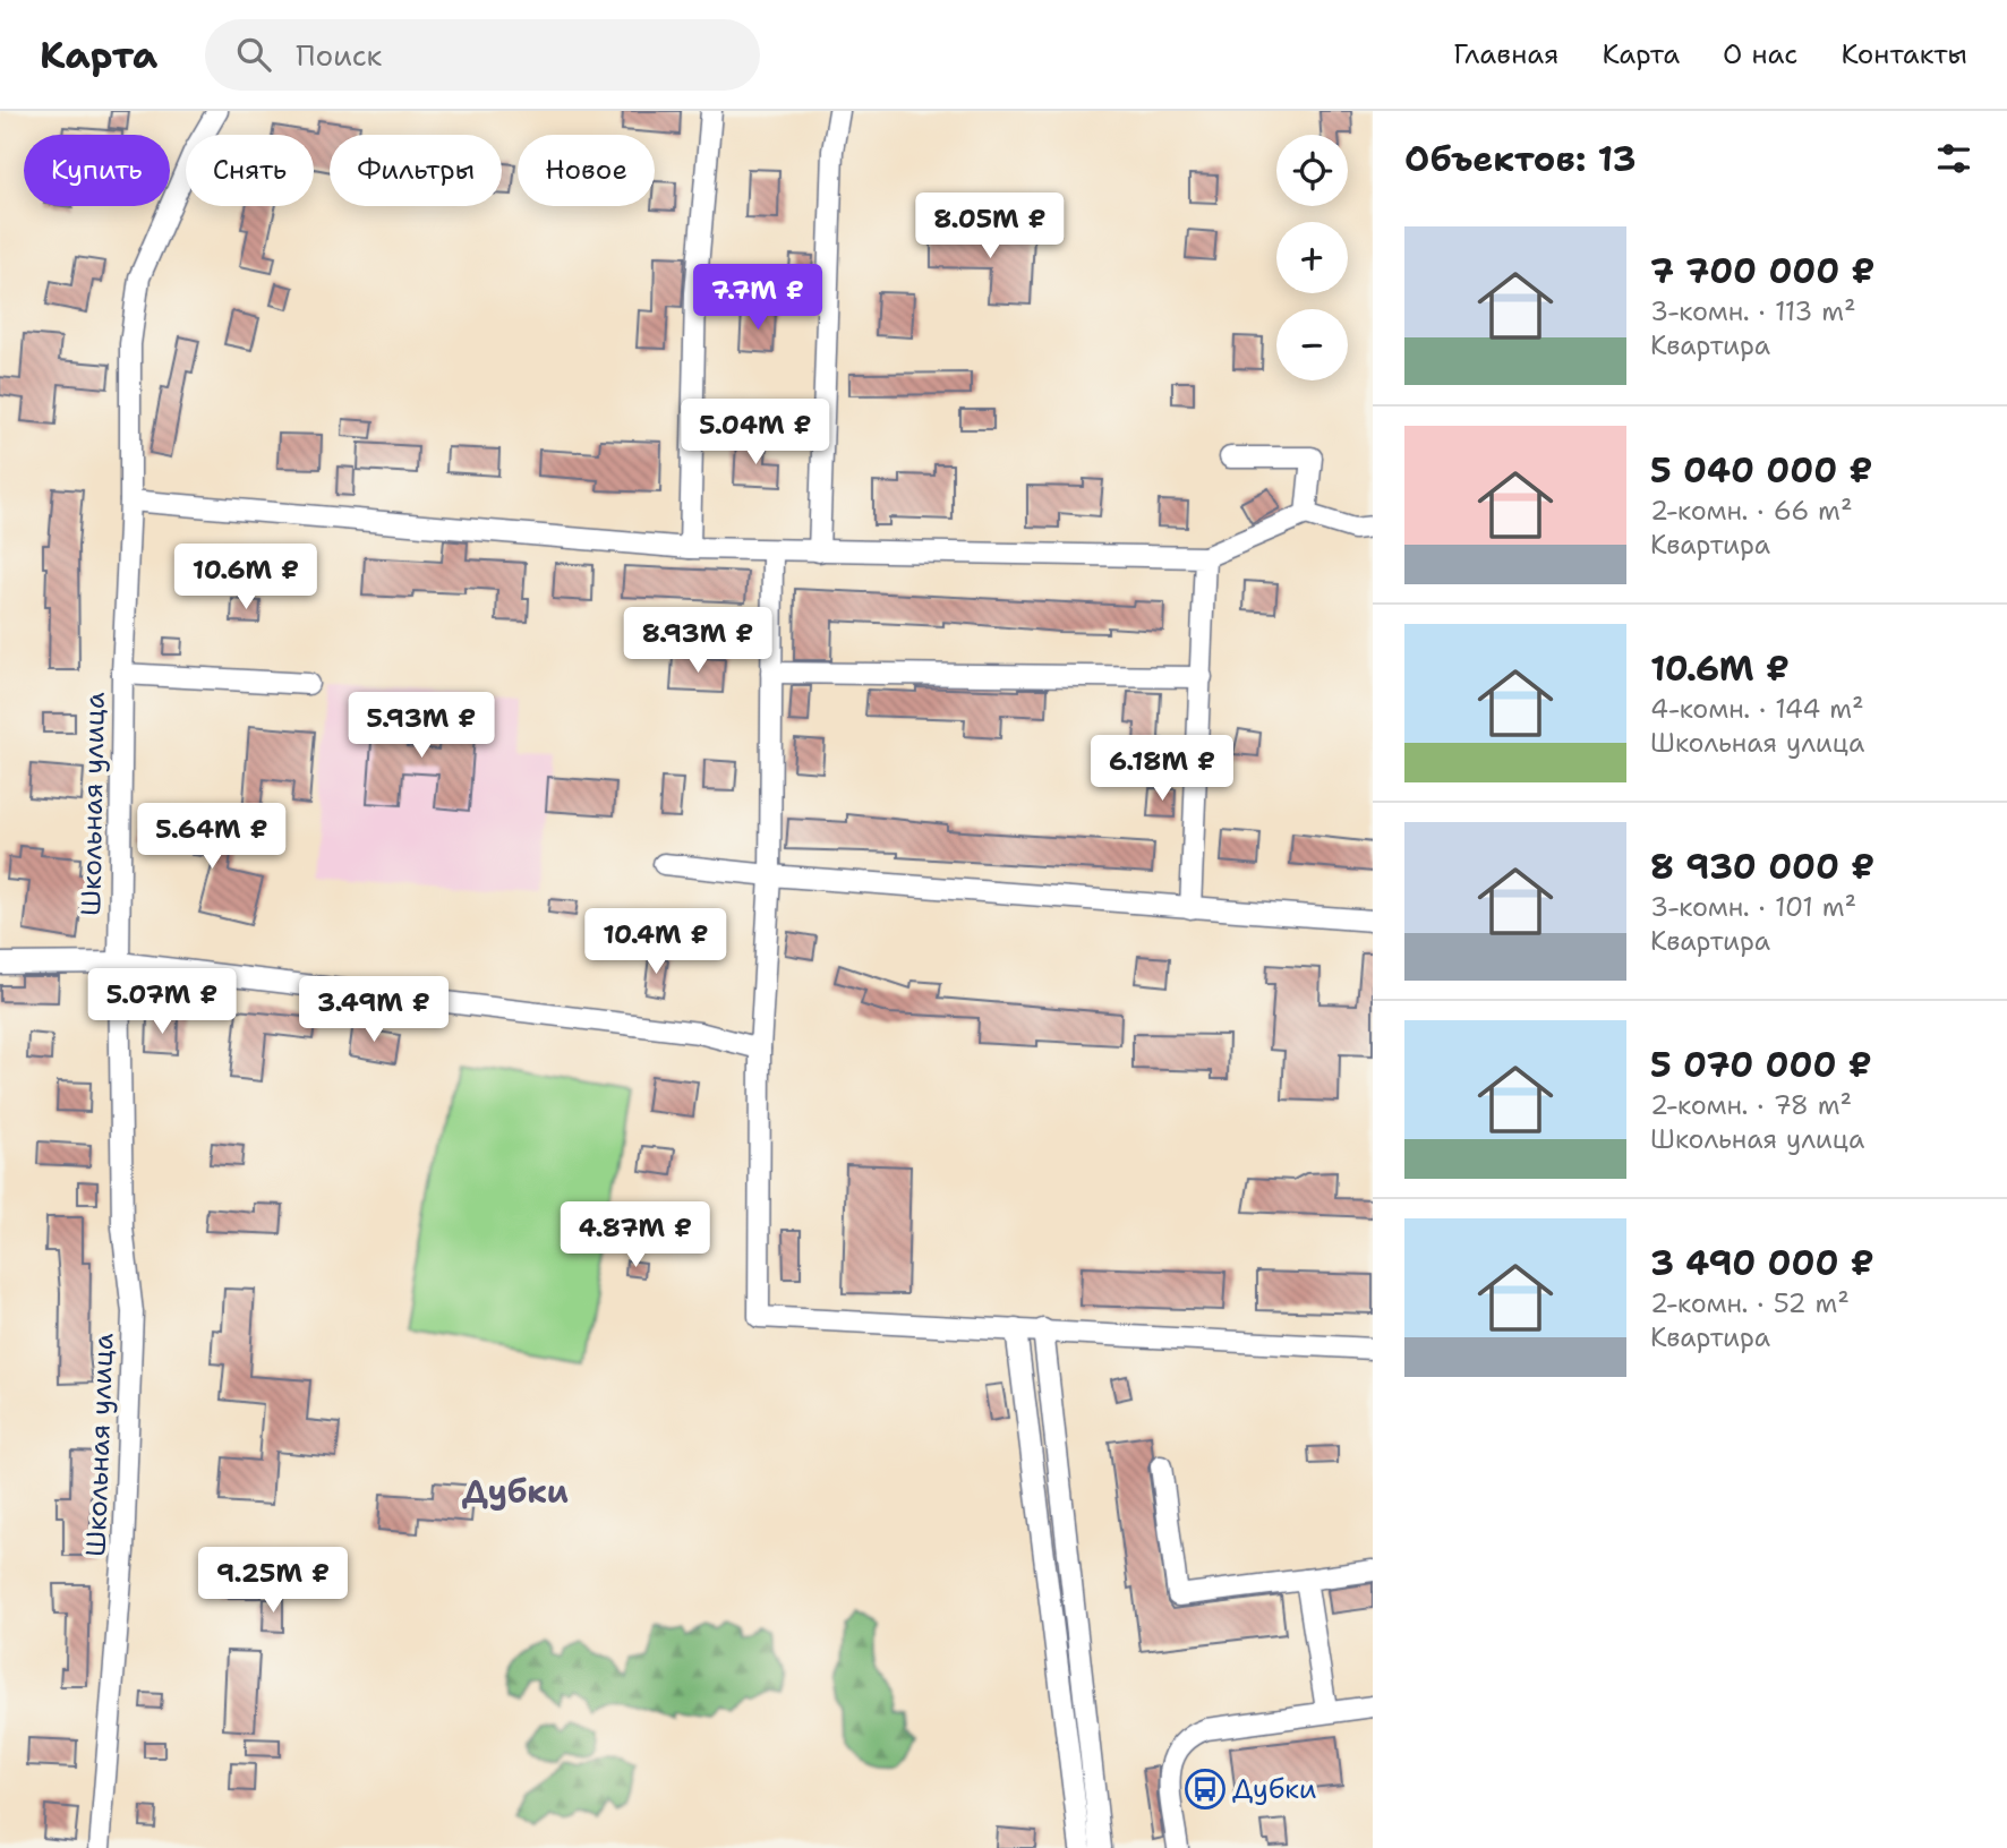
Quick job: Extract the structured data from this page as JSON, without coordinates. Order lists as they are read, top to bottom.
{
  "streets": {
    "street": ["Школьная улица"]
  },
  "districts": ["Дубки"],
  "places": {
    "bus stop": ["Дубки"]
  },
  "page": {
    "header": "Карта",
    "search": "Поиск",
    "nav": [
      "Главная",
      "Карта",
      "О нас",
      "Контакты"
    ],
    "heading": "Объектов: 13",
    "map_buttons": ["+", "−"],
    "chip": [
      "Купить",
      "Снять",
      "Фильтры",
      "Новое"
    ],
    "price": [
      "8.05M ₽",
      "7.7M ₽",
      "5.04M ₽",
      "10.6M ₽",
      "8.93M ₽",
      "5.93M ₽",
      "6.18M ₽",
      "5.64M ₽",
      "10.4M ₽",
      "5.07M ₽",
      "3.49M ₽",
      "4.87M ₽",
      "9.25M ₽"
    ],
    "list": [
      {
        "name": "7 700 000 ₽",
        "note": "3-комн. · 113 m² · Квартира"
      },
      {
        "name": "5 040 000 ₽",
        "note": "2-комн. · 66 m² · Квартира"
      },
      {
        "name": "10.6M ₽",
        "note": "4-комн. · 144 m² · Школьная улица"
      },
      {
        "name": "8 930 000 ₽",
        "note": "3-комн. · 101 m² · Квартира"
      },
      {
        "name": "5 070 000 ₽",
        "note": "2-комн. · 78 m² · Школьная улица"
      },
      {
        "name": "3 490 000 ₽",
        "note": "2-комн. · 52 m² · Квартира"
      }
    ]
  }
}
